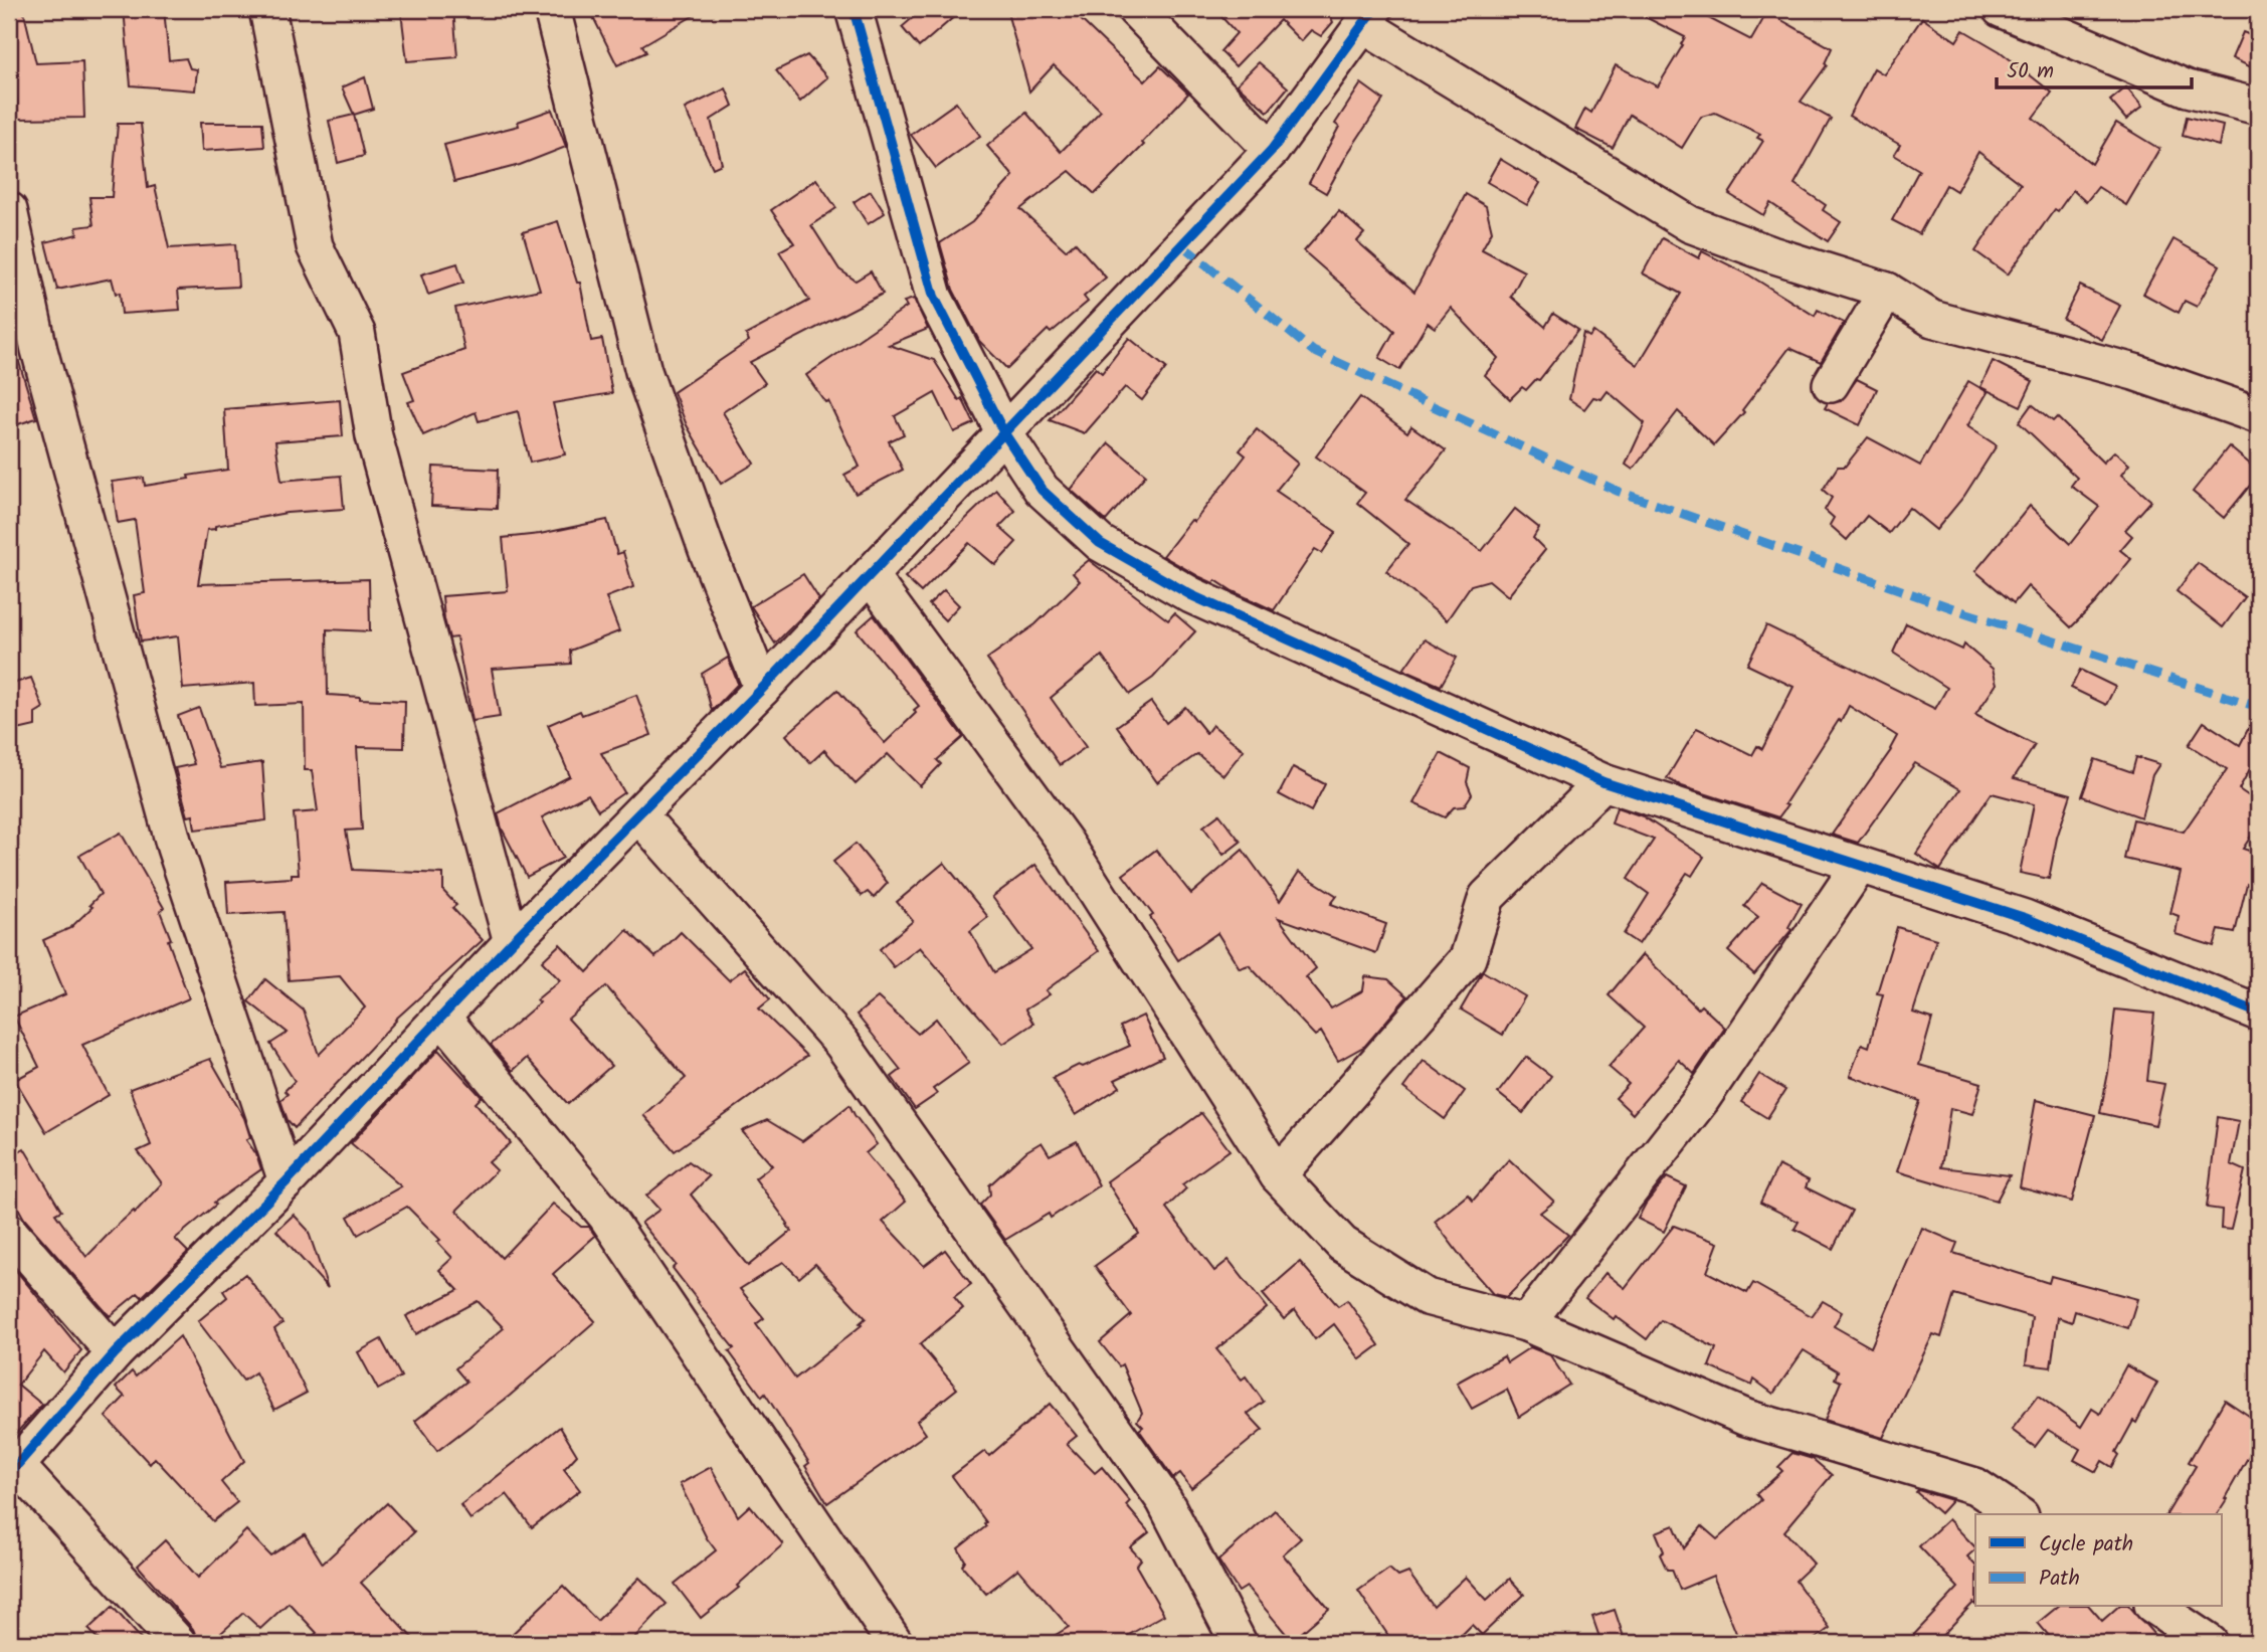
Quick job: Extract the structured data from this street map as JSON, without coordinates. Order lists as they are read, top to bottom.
{
  "legend": ["Cycle path", "Path"],
  "scale_bar": "50 m"
}
